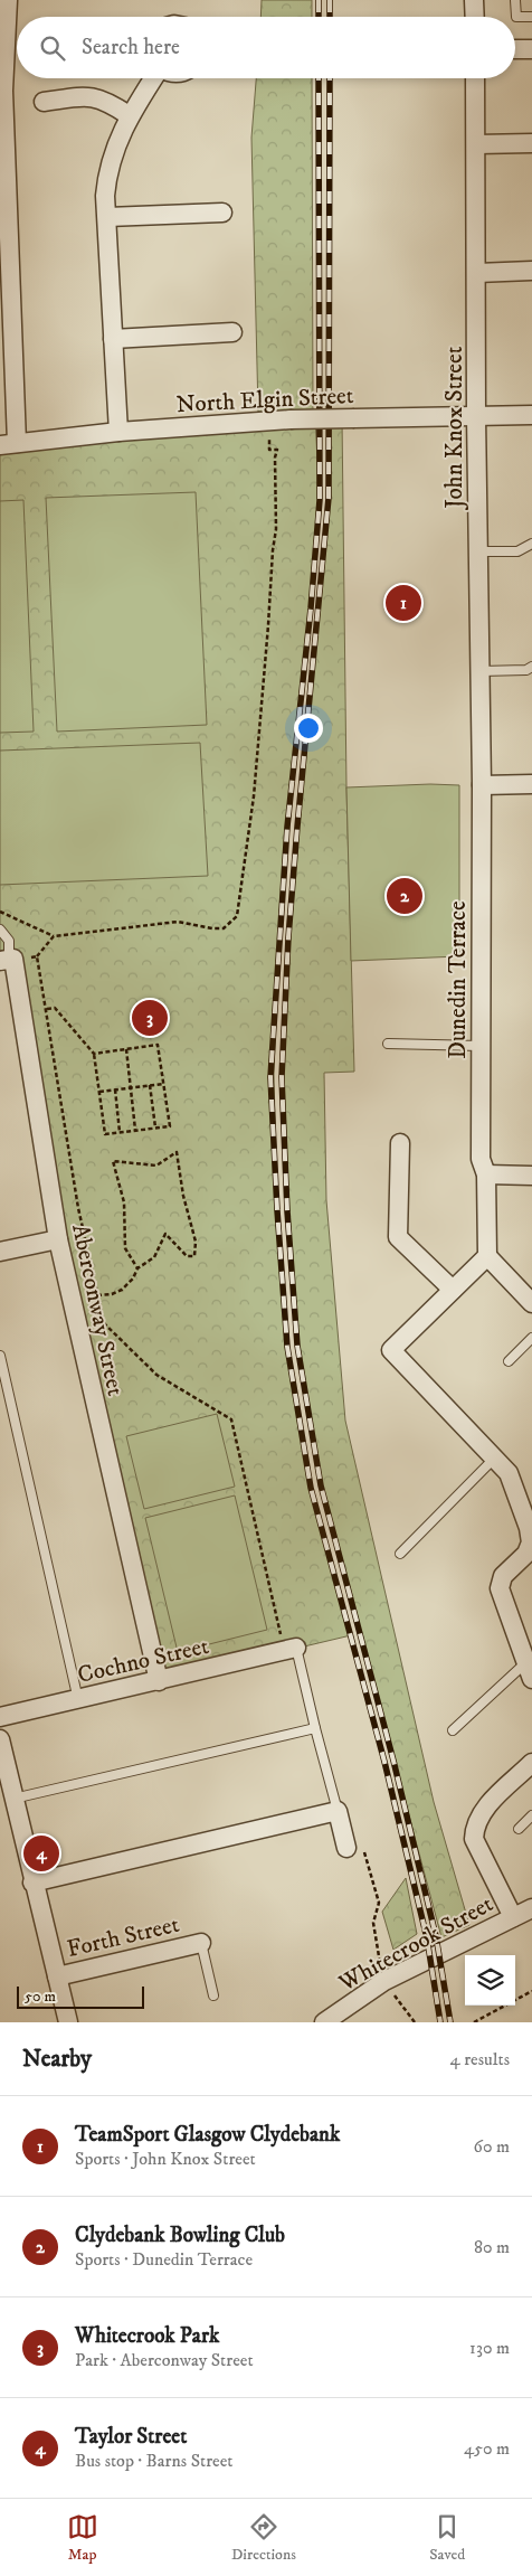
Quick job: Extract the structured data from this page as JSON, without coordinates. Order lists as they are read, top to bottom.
{
  "streets": {
    "street": [
      "North Elgin Street",
      "John Knox Street",
      "Dunedin Terrace",
      "Aberconway Street",
      "Cochno Street",
      "Forth Street",
      "Whitecrook Street"
    ]
  },
  "crossings": [
    ["North Elgin Street", "John Knox Street"],
    ["John Knox Street", "Dunedin Terrace"],
    ["Aberconway Street", "Cochno Street"]
  ],
  "scale_bar": "50 m",
  "page": {
    "search": "Search here",
    "pins": [
      "1",
      "2",
      "3",
      "4"
    ],
    "scale": "50 m",
    "heading": ["Nearby", "4 results"],
    "list": [
      {
        "mark": "1",
        "name": "TeamSport Glasgow Clydebank",
        "note": "Sports · John Knox Street",
        "value": "60 m"
      },
      {
        "mark": "2",
        "name": "Clydebank Bowling Club",
        "note": "Sports · Dunedin Terrace",
        "value": "80 m"
      },
      {
        "mark": "3",
        "name": "Whitecrook Park",
        "note": "Park · Aberconway Street",
        "value": "130 m"
      },
      {
        "mark": "4",
        "name": "Taylor Street",
        "note": "Bus stop · Barns Street",
        "value": "450 m"
      }
    ],
    "nav": ["Map", "Directions", "Saved"]
  }
}
